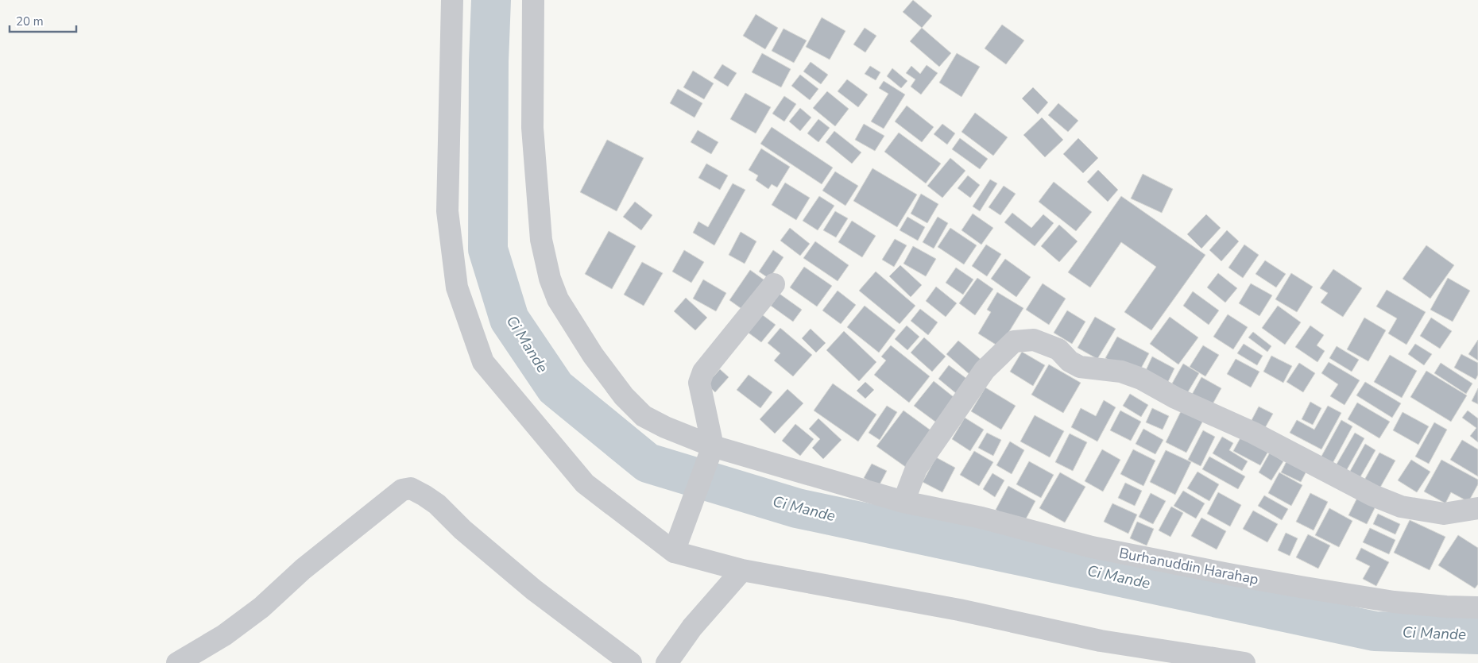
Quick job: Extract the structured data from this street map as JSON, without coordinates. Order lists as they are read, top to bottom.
{
  "streets": {
    "street": ["Burhanuddin Harahap"]
  },
  "water": ["Ci Mande"],
  "scale_bar": "20 m"
}
